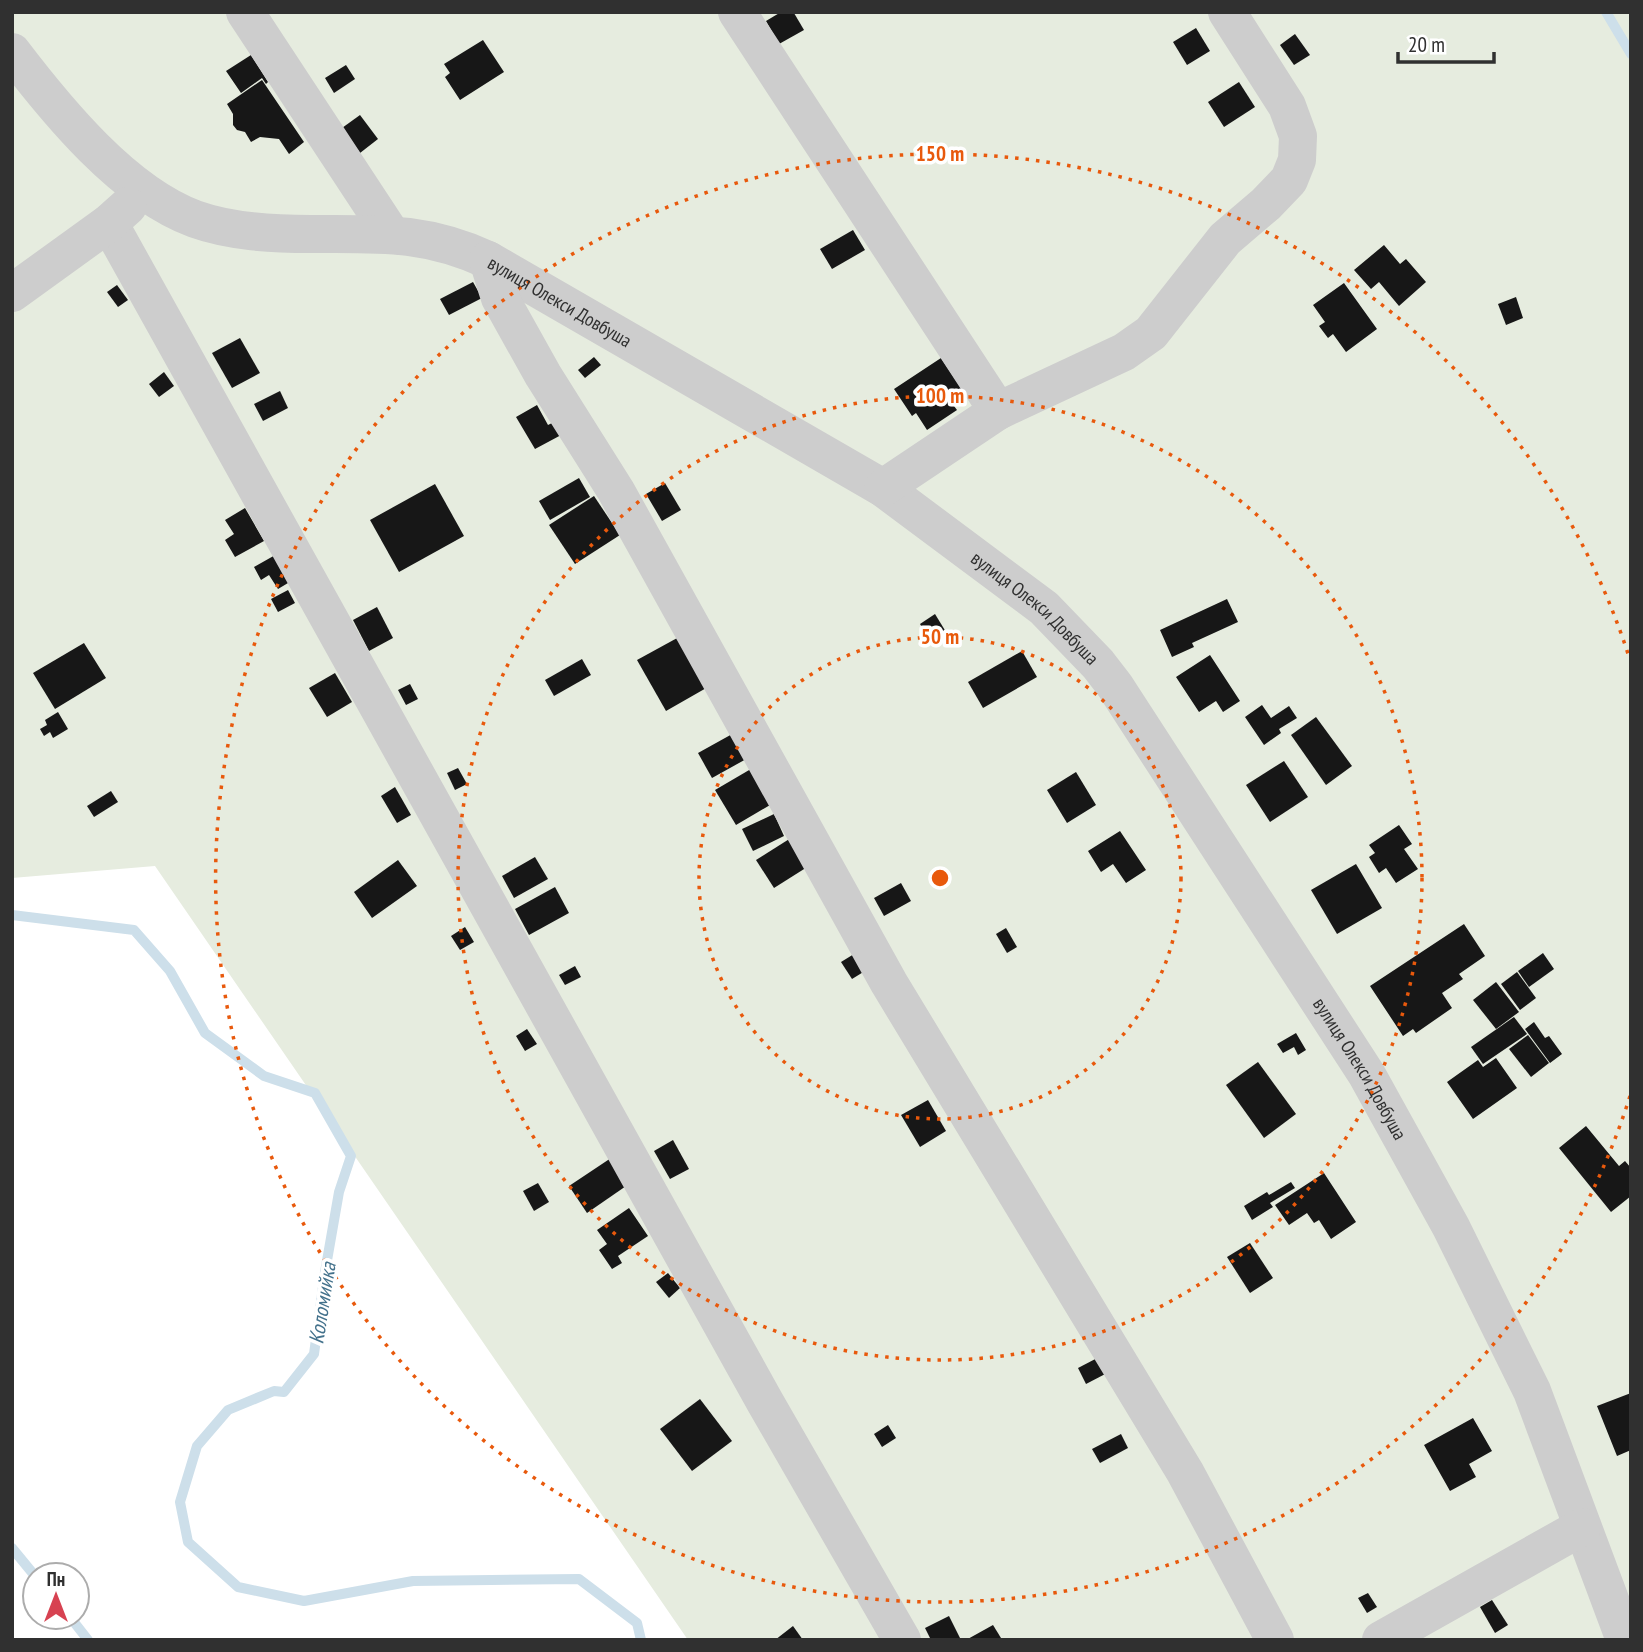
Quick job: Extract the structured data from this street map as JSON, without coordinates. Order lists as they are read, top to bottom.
{
  "streets": {
    "street": ["вулиця Олекси Довбуша"]
  },
  "water": ["Коломийка"],
  "scale_bar": "20 m",
  "north": "top",
  "rings": ["150 m", "100 m", "50 m"]
}
